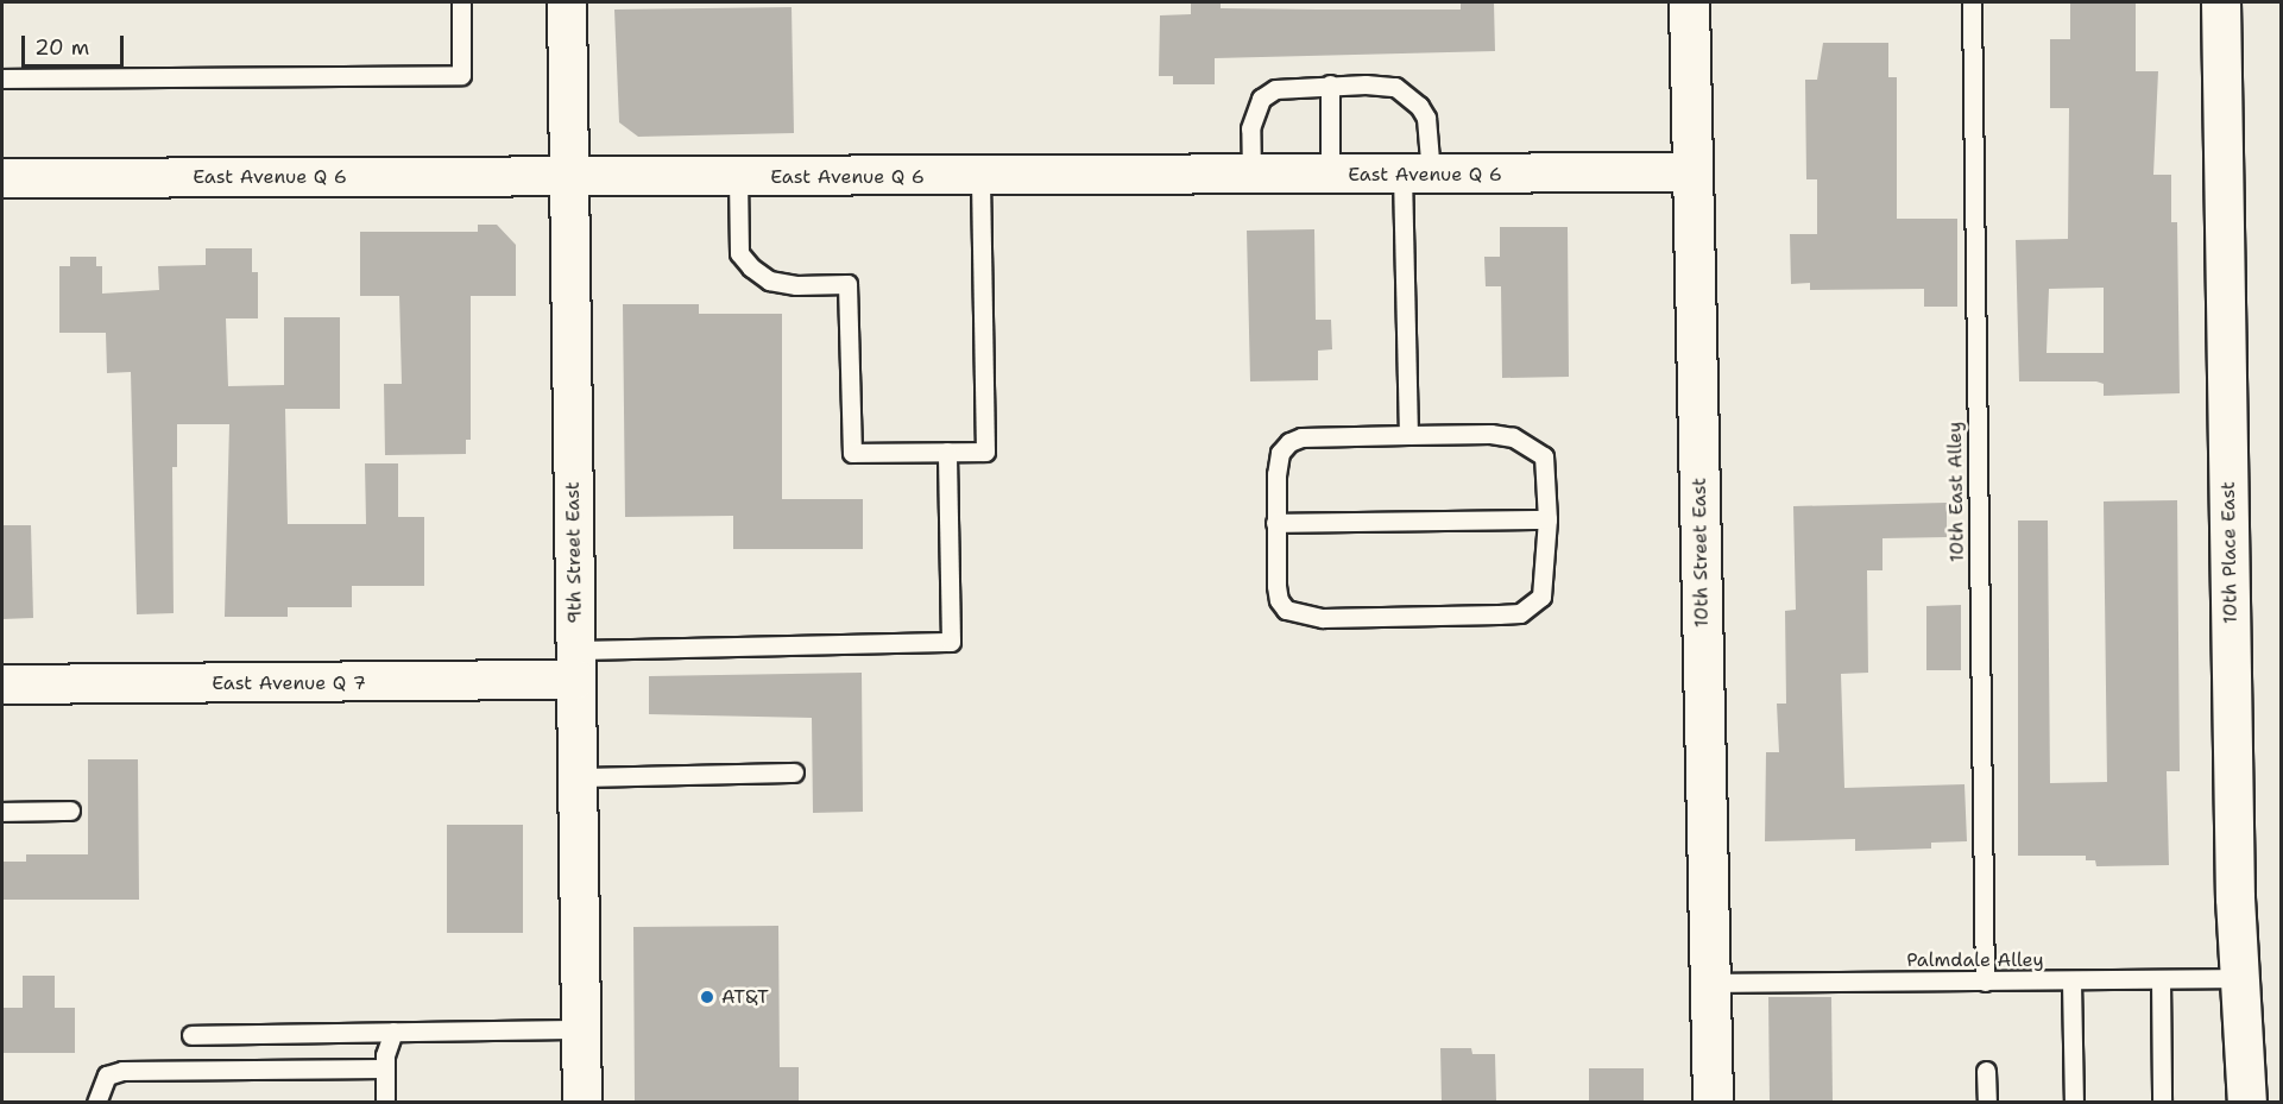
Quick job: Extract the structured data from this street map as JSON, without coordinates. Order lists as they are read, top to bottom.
{
  "streets": {
    "main road": ["10th Street East"],
    "street": [
      "East Avenue Q 6",
      "9th Street East",
      "10th Place East",
      "East Avenue Q 7"
    ],
    "lane": ["10th East Alley", "Palmdale Alley"]
  },
  "crossings": [
    ["East Avenue Q 6", "9th Street East"],
    ["East Avenue Q 6", "10th Street East"],
    ["10th East Alley", "Palmdale Alley"],
    ["9th Street East", "East Avenue Q 7"],
    ["10th Street East", "Palmdale Alley"],
    ["10th Place East", "Palmdale Alley"]
  ],
  "places": ["AT&T"],
  "scale_bar": "20 m"
}
